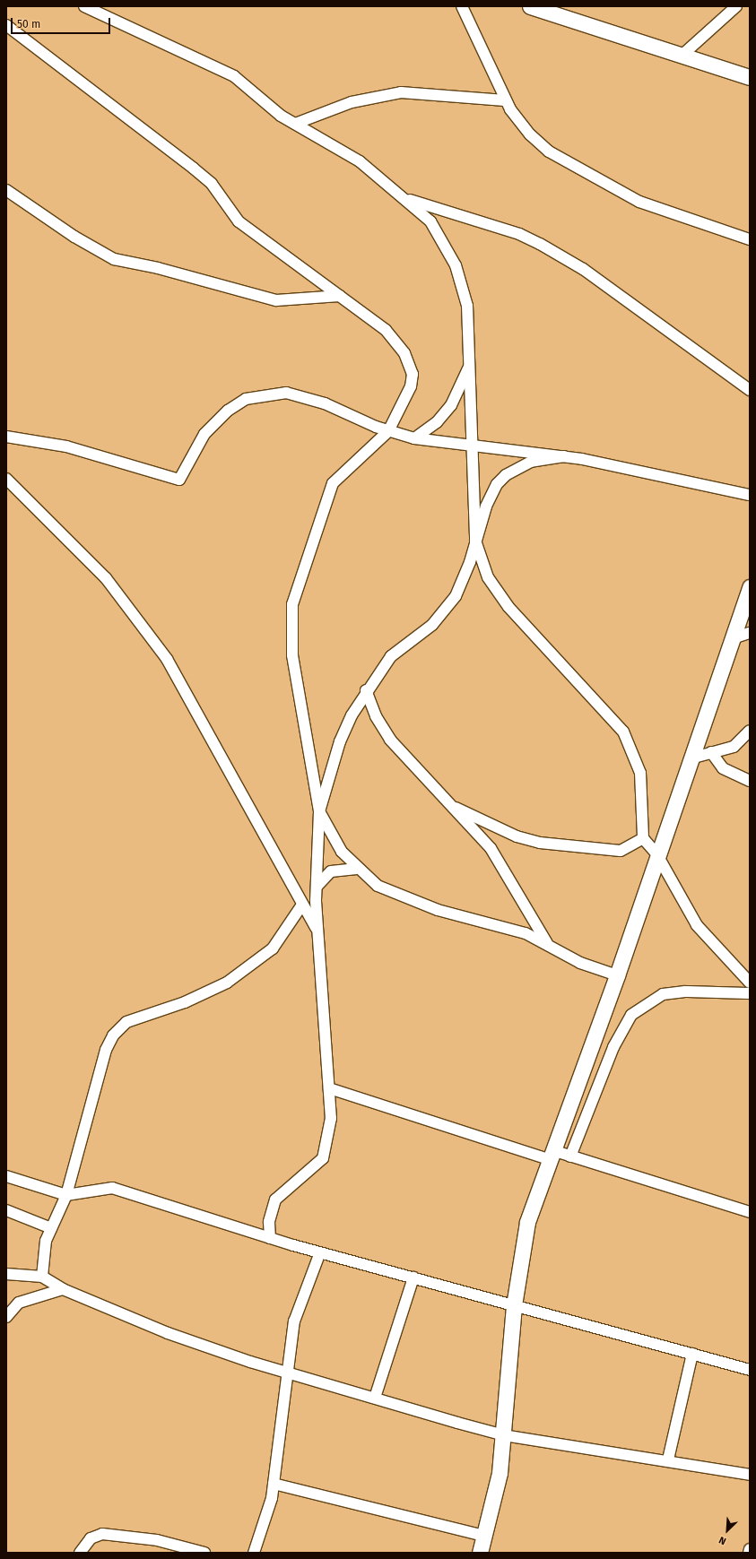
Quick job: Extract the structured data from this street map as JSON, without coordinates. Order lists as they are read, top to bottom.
{
  "scale_bar": "50 m",
  "north": "bottom left"
}
